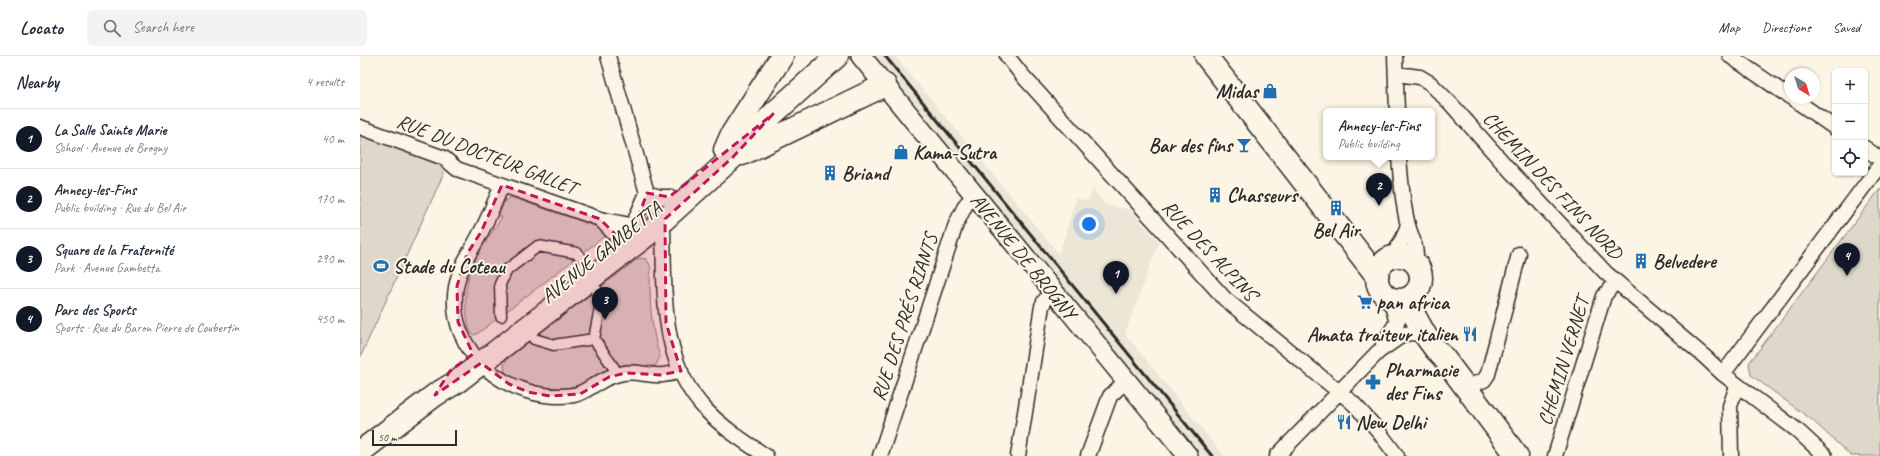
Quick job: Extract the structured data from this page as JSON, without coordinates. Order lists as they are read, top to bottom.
{
  "streets": {
    "main road": ["AVENUE GAMBETTA", "AVENUE DE BROGNY"],
    "street": [
      "RUE DU DOCTEUR GALLET",
      "CHEMIN DES FINS NORD",
      "RUE DES ALPINS",
      "RUE DES PRÉS RIANTS",
      "CHEMIN VERNET"
    ]
  },
  "crossings": [
    ["RUE DU DOCTEUR GALLET", "AVENUE GAMBETTA"],
    ["CHEMIN DES FINS NORD", "CHEMIN VERNET"],
    ["AVENUE DE BROGNY", "RUE DES PRÉS RIANTS"]
  ],
  "places": {
    "shop": ["Midas", "Kama-Sutra"],
    "bar": ["Bar des fins"],
    "building": [
      "Briand",
      "Chasseurs",
      "Bel Air",
      "Belvedere"
    ],
    "sports": ["Stade du Coteau"],
    "supermarket": ["pan africa"],
    "restaurant": ["Amata traiteur italien", "New Delhi"],
    "pharmacy": ["Pharmacie des Fins"]
  },
  "scale_bar": "50 m",
  "north": "bottom right",
  "page": {
    "header": "Locato",
    "search": "Search here",
    "nav": ["Map", "Directions", "Saved"],
    "heading": ["Nearby", "4 results"],
    "map_buttons": ["+", "−"],
    "list": [
      {
        "mark": "1",
        "name": "La Salle Sainte Marie",
        "note": "School · Avenue de Brogny",
        "value": "40 m"
      },
      {
        "mark": "2",
        "name": "Annecy-les-Fins",
        "note": "Public building · Rue du Bel Air",
        "value": "170 m"
      },
      {
        "mark": "3",
        "name": "Square de la Fraternité",
        "note": "Park · Avenue Gambetta",
        "value": "290 m"
      },
      {
        "mark": "4",
        "name": "Parc des Sports",
        "note": "Sports · Rue du Baron Pierre de Coubertin",
        "value": "450 m"
      }
    ],
    "popup": ["Annecy-les-Fins", "Public building"],
    "pins": [
      "2",
      "4",
      "1",
      "3"
    ],
    "scale": "50 m"
  }
}
